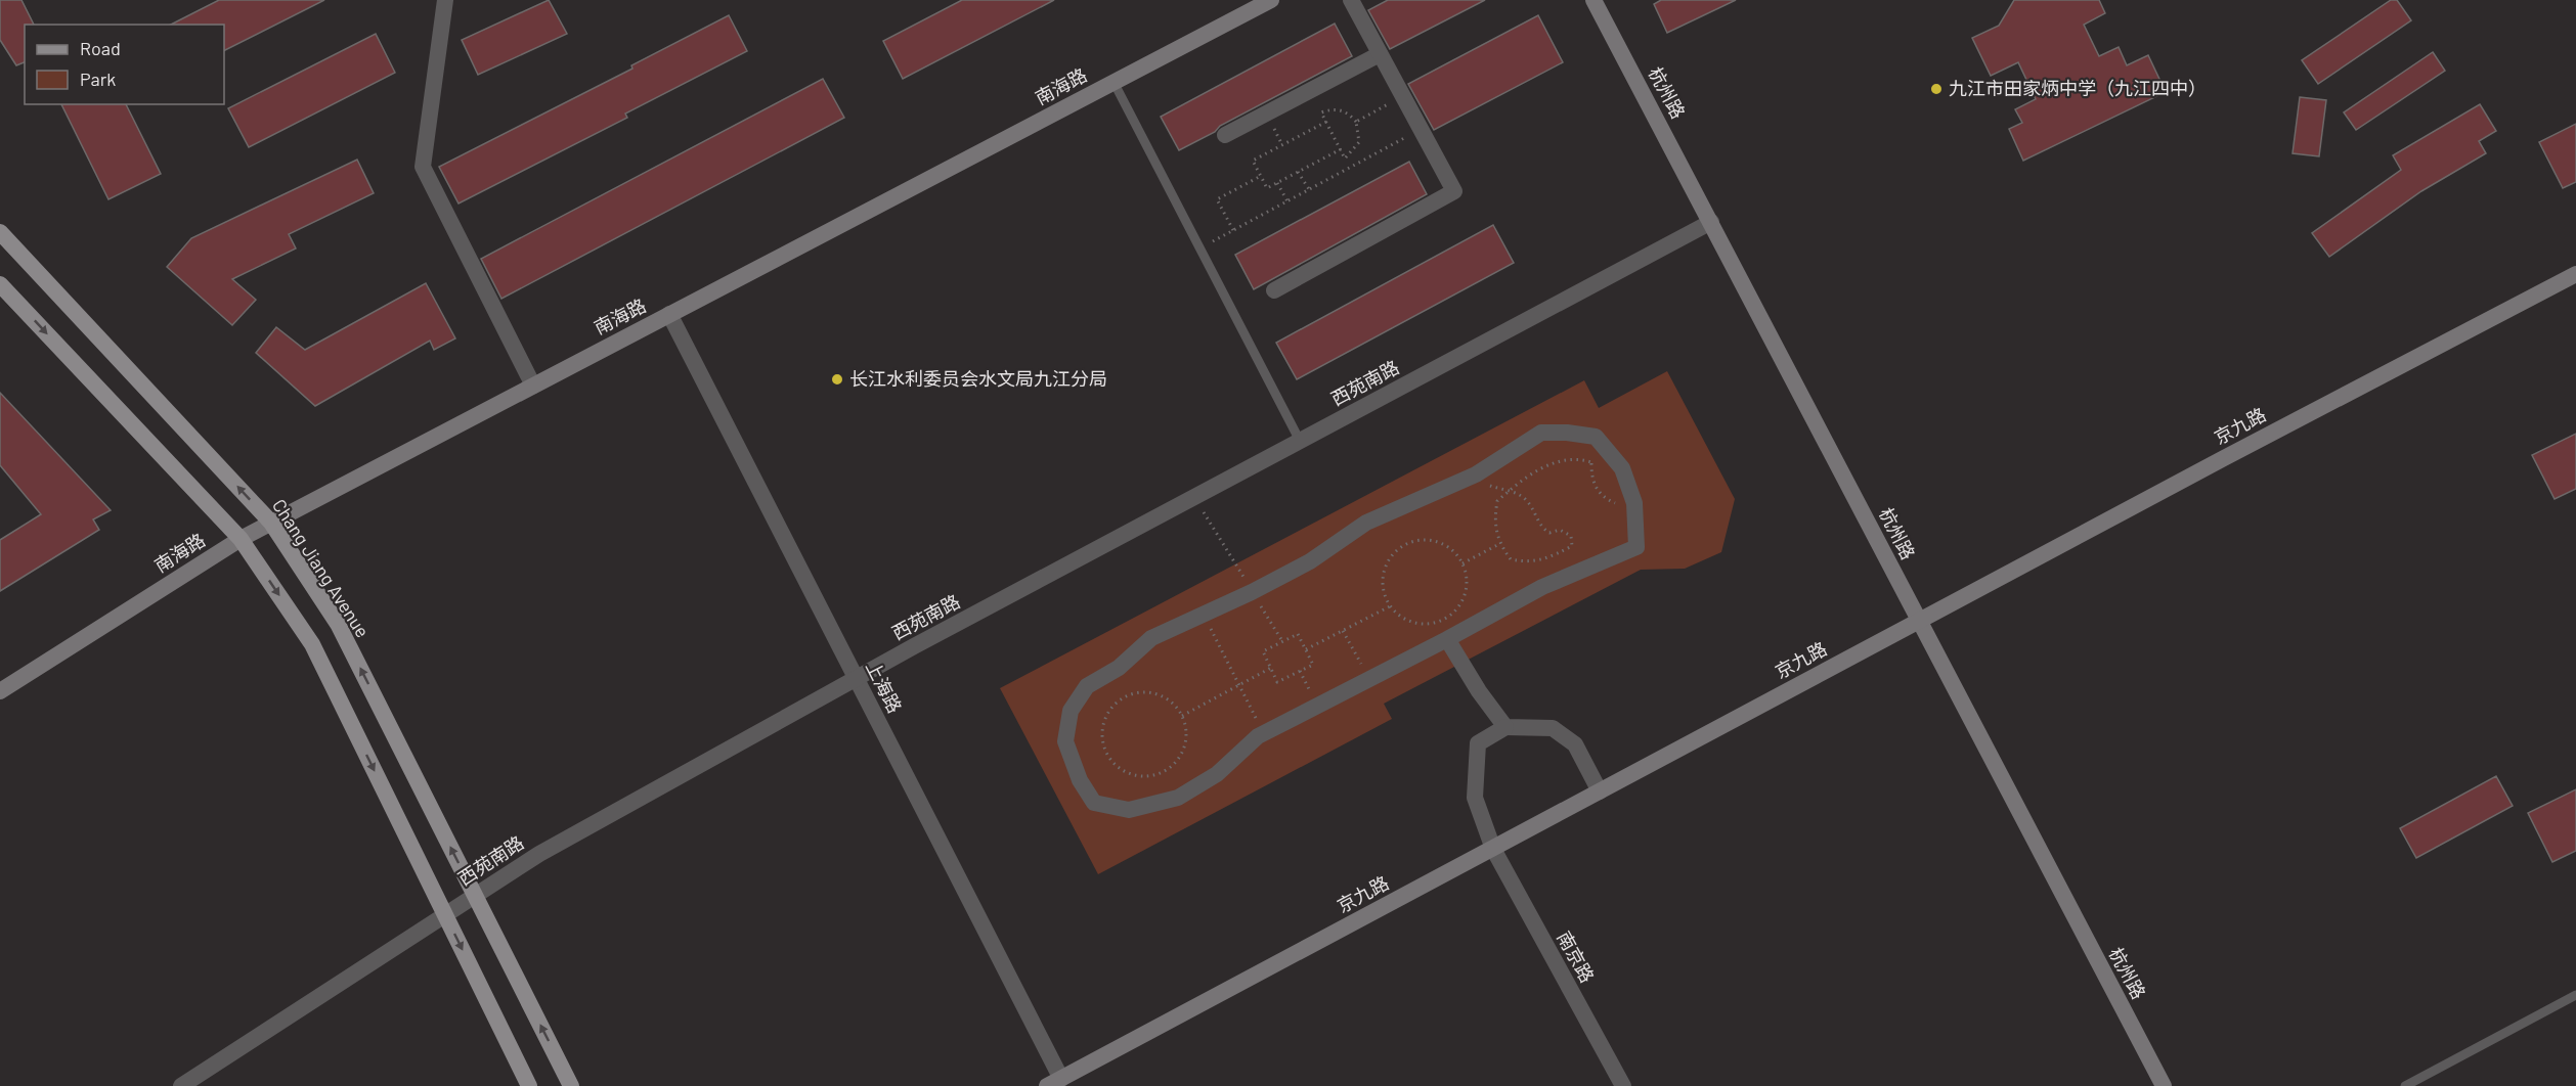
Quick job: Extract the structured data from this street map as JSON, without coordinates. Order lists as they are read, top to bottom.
{
  "streets": {
    "main road": [
      "南海路",
      "杭州路",
      "京九路",
      "Chang Jiang Avenue"
    ],
    "street": ["西苑南路", "上海路", "南京路"]
  },
  "crossings": [
    ["南海路", "Chang Jiang Avenue"],
    ["南海路", "上海路"],
    ["杭州路", "西苑南路"],
    ["杭州路", "京九路"],
    ["西苑南路", "Chang Jiang Avenue"],
    ["西苑南路", "上海路"],
    ["京九路", "上海路"],
    ["京九路", "南京路"]
  ],
  "places": ["九江市田家炳中学（九江四中）", "长江水利委员会水文局九江分局"],
  "legend": ["Road", "Park"]
}
